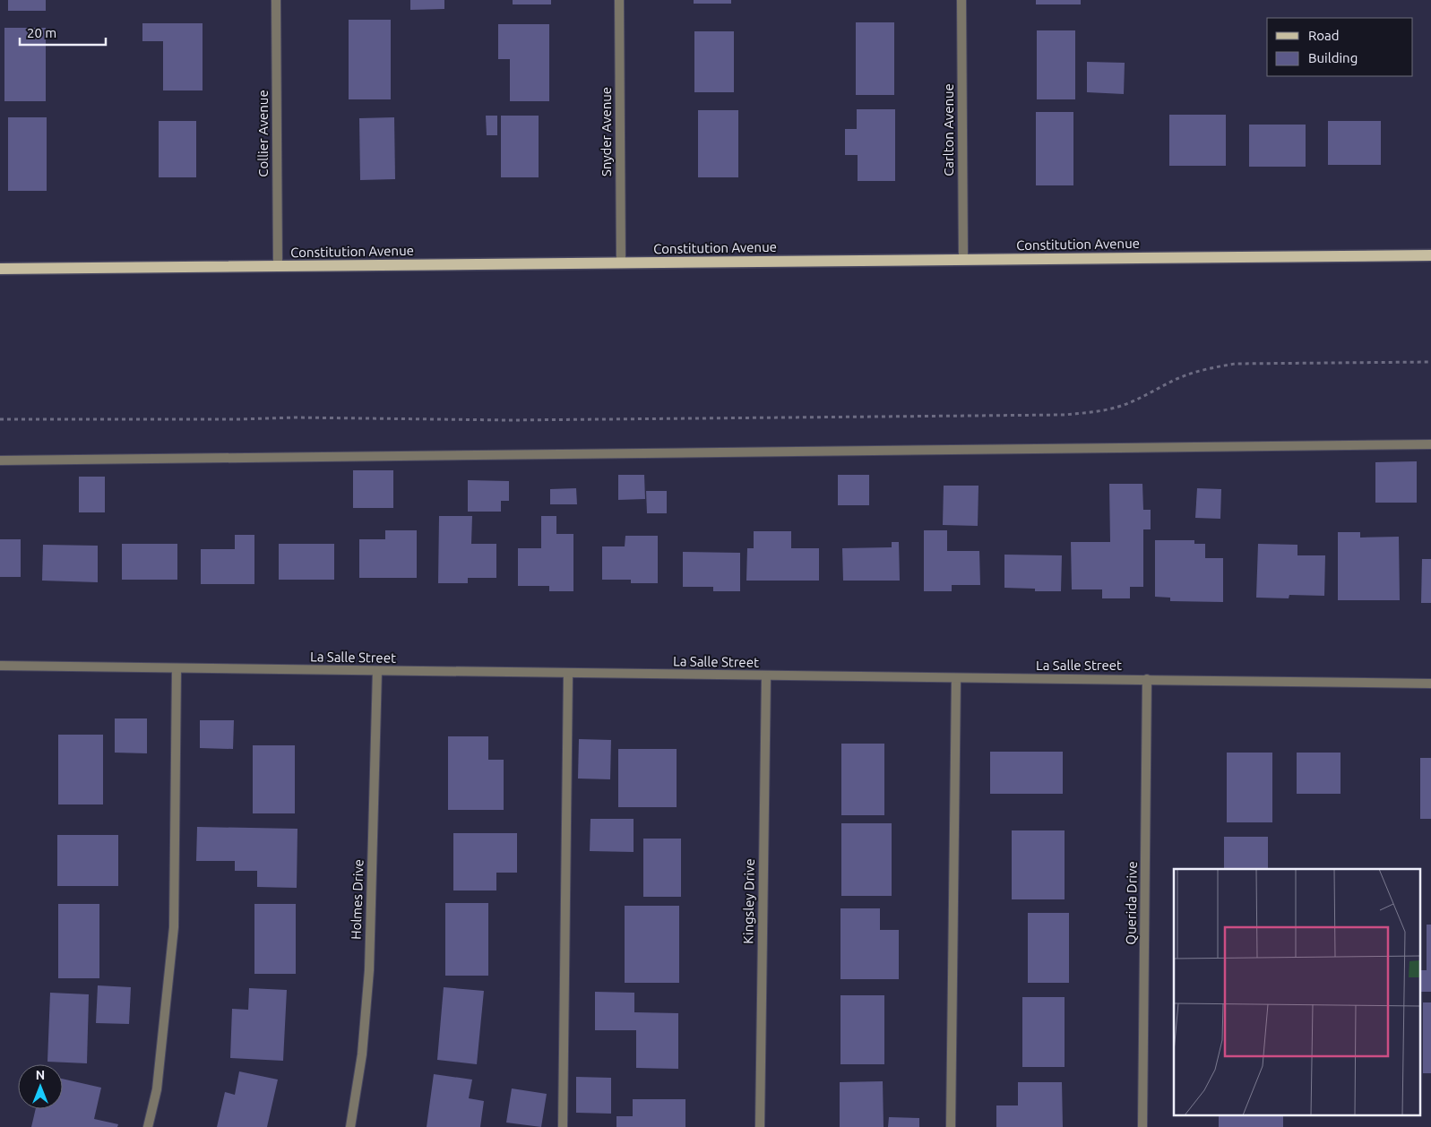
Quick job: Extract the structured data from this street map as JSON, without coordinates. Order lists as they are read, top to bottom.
{
  "streets": {
    "main road": ["Constitution Avenue"],
    "street": [
      "Carlton Avenue",
      "Snyder Avenue",
      "Collier Avenue",
      "La Salle Street",
      "Holmes Drive",
      "Kingsley Drive",
      "Querida Drive"
    ]
  },
  "crossings": [
    ["Carlton Avenue", "Constitution Avenue"],
    ["Snyder Avenue", "Constitution Avenue"],
    ["Collier Avenue", "Constitution Avenue"],
    ["La Salle Street", "Holmes Drive"],
    ["La Salle Street", "Kingsley Drive"],
    ["La Salle Street", "Querida Drive"]
  ],
  "legend": ["Road", "Building"],
  "scale_bar": "20 m",
  "north": "top"
}
